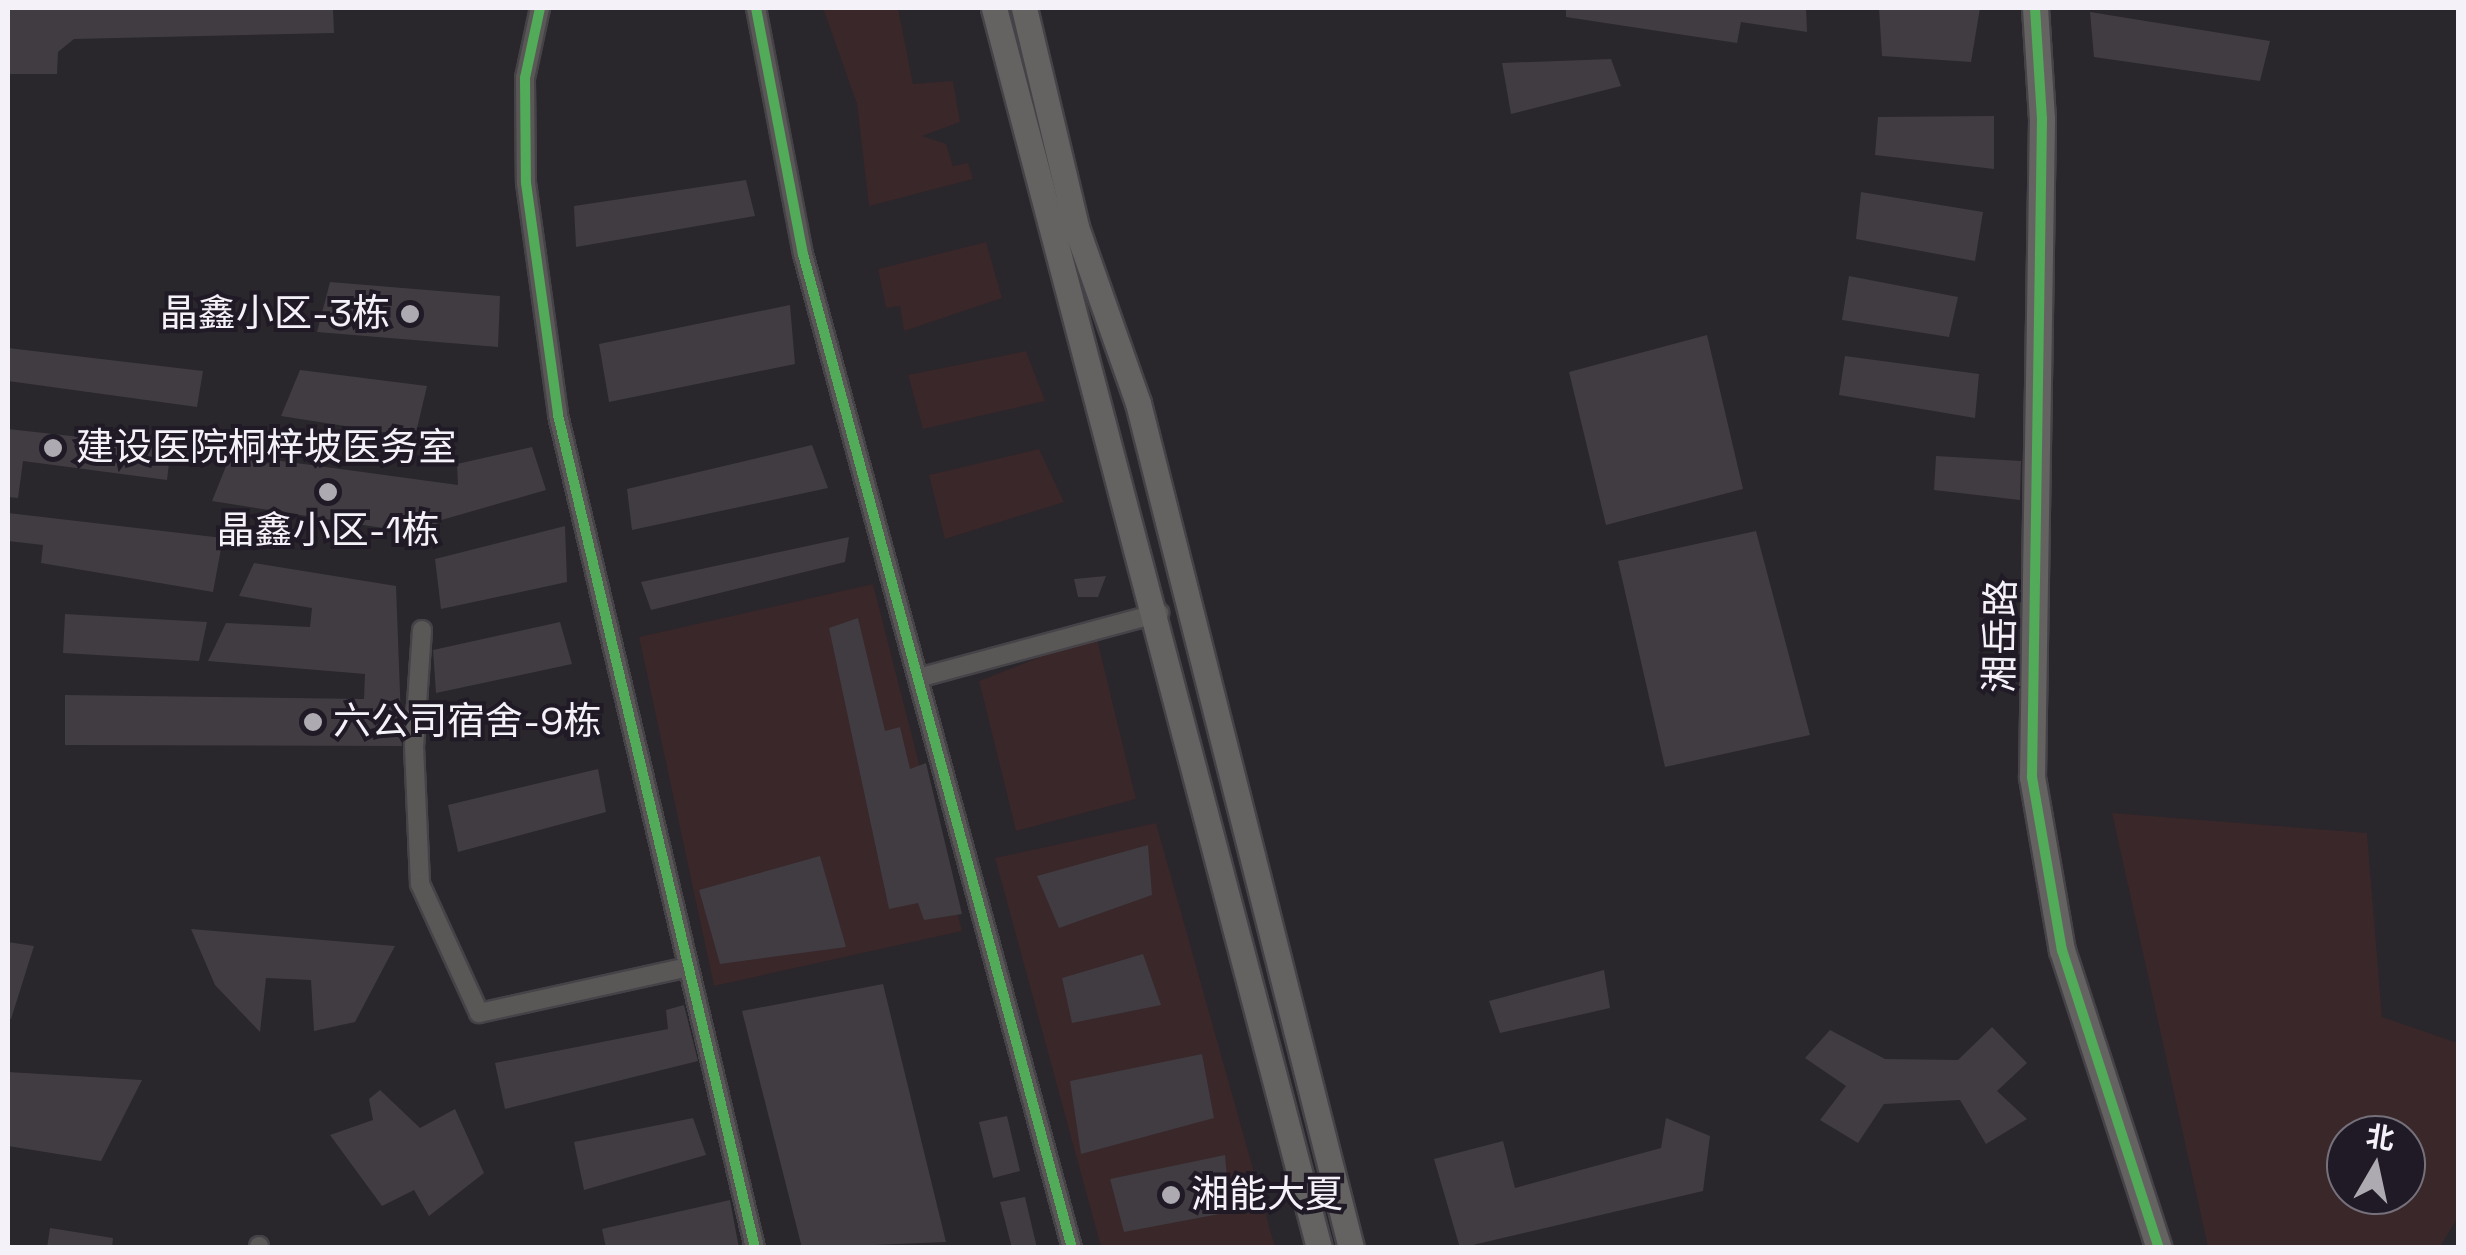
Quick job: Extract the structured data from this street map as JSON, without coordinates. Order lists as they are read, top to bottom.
{
  "streets": {
    "main road": ["湘岳路"]
  },
  "places": [
    "晶鑫小区-3栋",
    "建设医院桐梓坡医务室",
    "晶鑫小区-1栋",
    "六公司宿舍-9栋",
    "湘能大夏"
  ],
  "north": "top"
}
